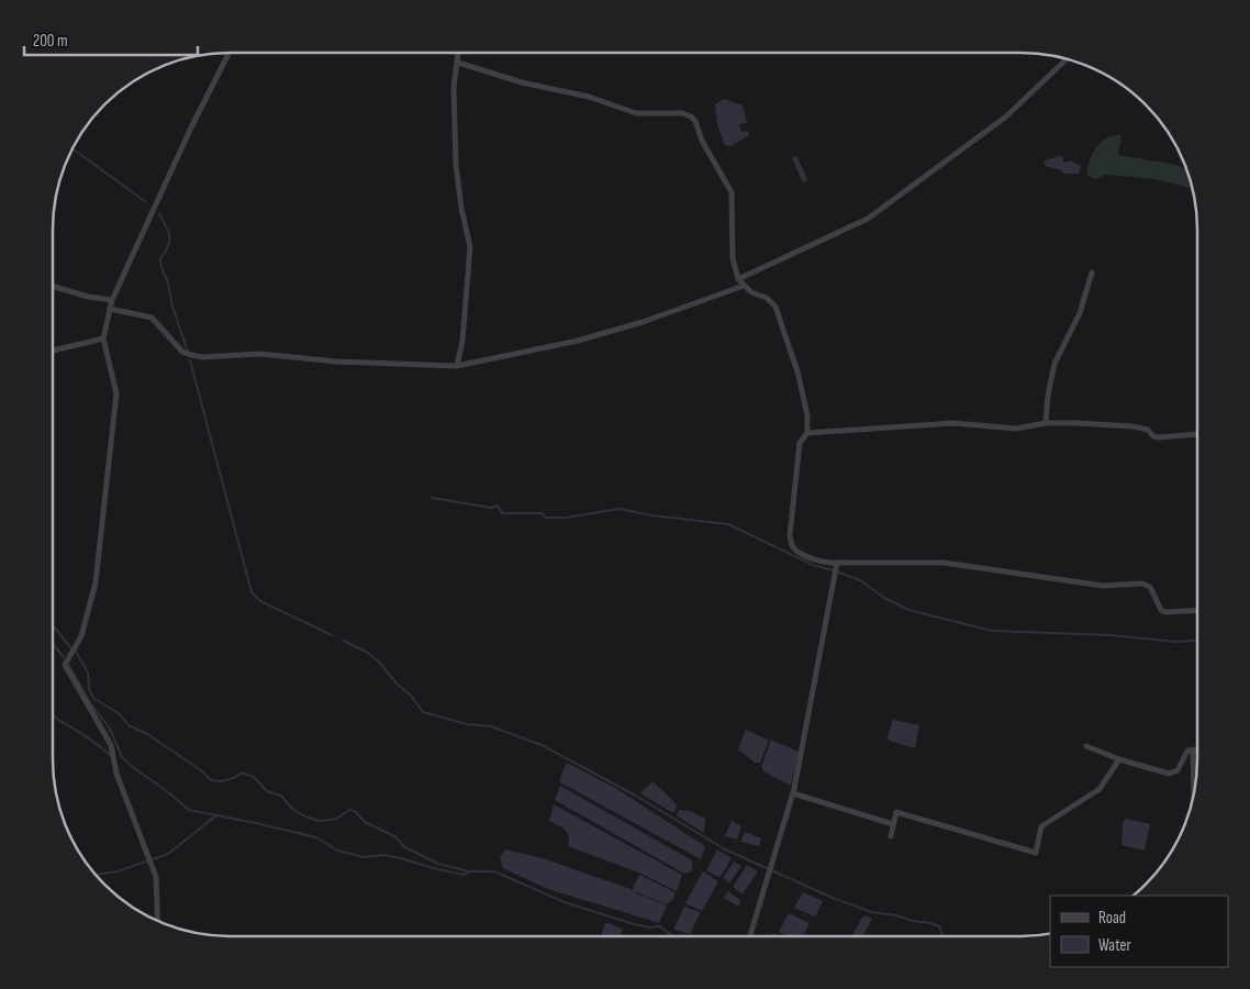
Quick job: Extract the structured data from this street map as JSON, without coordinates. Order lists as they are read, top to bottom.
{
  "legend": ["Road", "Water"],
  "scale_bar": "200 m"
}
